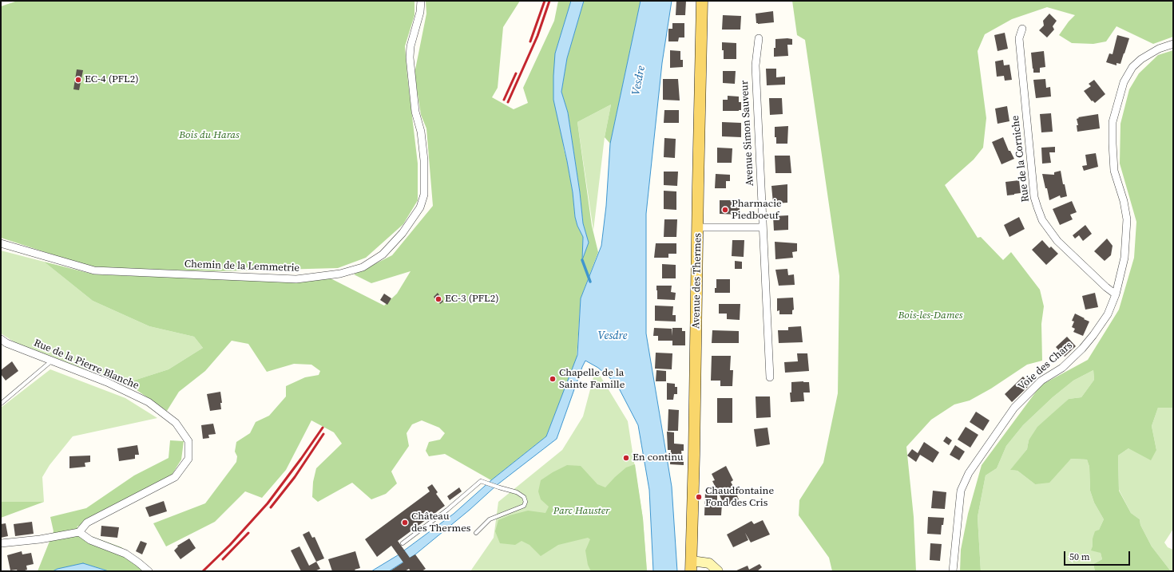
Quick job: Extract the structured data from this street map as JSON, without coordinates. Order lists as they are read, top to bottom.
{
  "streets": {
    "main road": ["Avenue des Thermes"],
    "street": [
      "Avenue Simon Sauveur",
      "Rue de la Corniche",
      "Chemin de la Lemmetrie",
      "Rue de la Pierre Blanche",
      "Voie des Chars"
    ]
  },
  "crossings": [
    ["Rue de la Corniche", "Voie des Chars"]
  ],
  "water": ["Vesdre"],
  "parks": ["Bois du Haras", "Bois-les-Dames", "Parc Hauster"],
  "places": [
    "EC-4 (PFL2)",
    "Pharmacie Piedboeuf",
    "EC-3 (PFL2)",
    "Chapelle de la Sainte Famille",
    "En continu",
    "Chaudfontaine Fond des Cris",
    "Château des Thermes"
  ],
  "scale_bar": "50 m"
}
